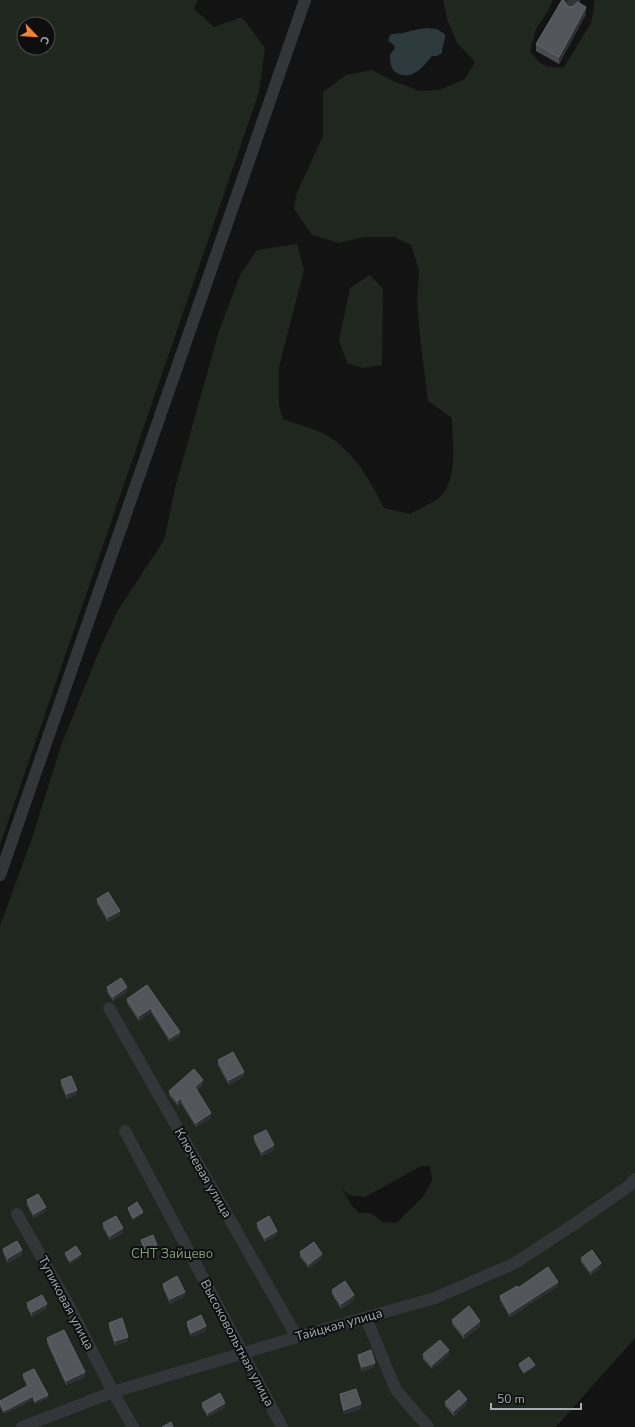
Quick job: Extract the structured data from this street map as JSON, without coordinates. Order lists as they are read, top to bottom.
{
  "streets": {
    "street": [
      "Ключевая улица",
      "Тупиковая улица",
      "Тайцкая улица",
      "Высоковольтная улица"
    ]
  },
  "crossings": [
    ["Ключевая улица", "Тайцкая улица"],
    ["Тупиковая улица", "Тайцкая улица"],
    ["Тайцкая улица", "Высоковольтная улица"]
  ],
  "parks": ["СНТ Зайцево"],
  "scale_bar": "50 m",
  "north": "bottom right"
}
